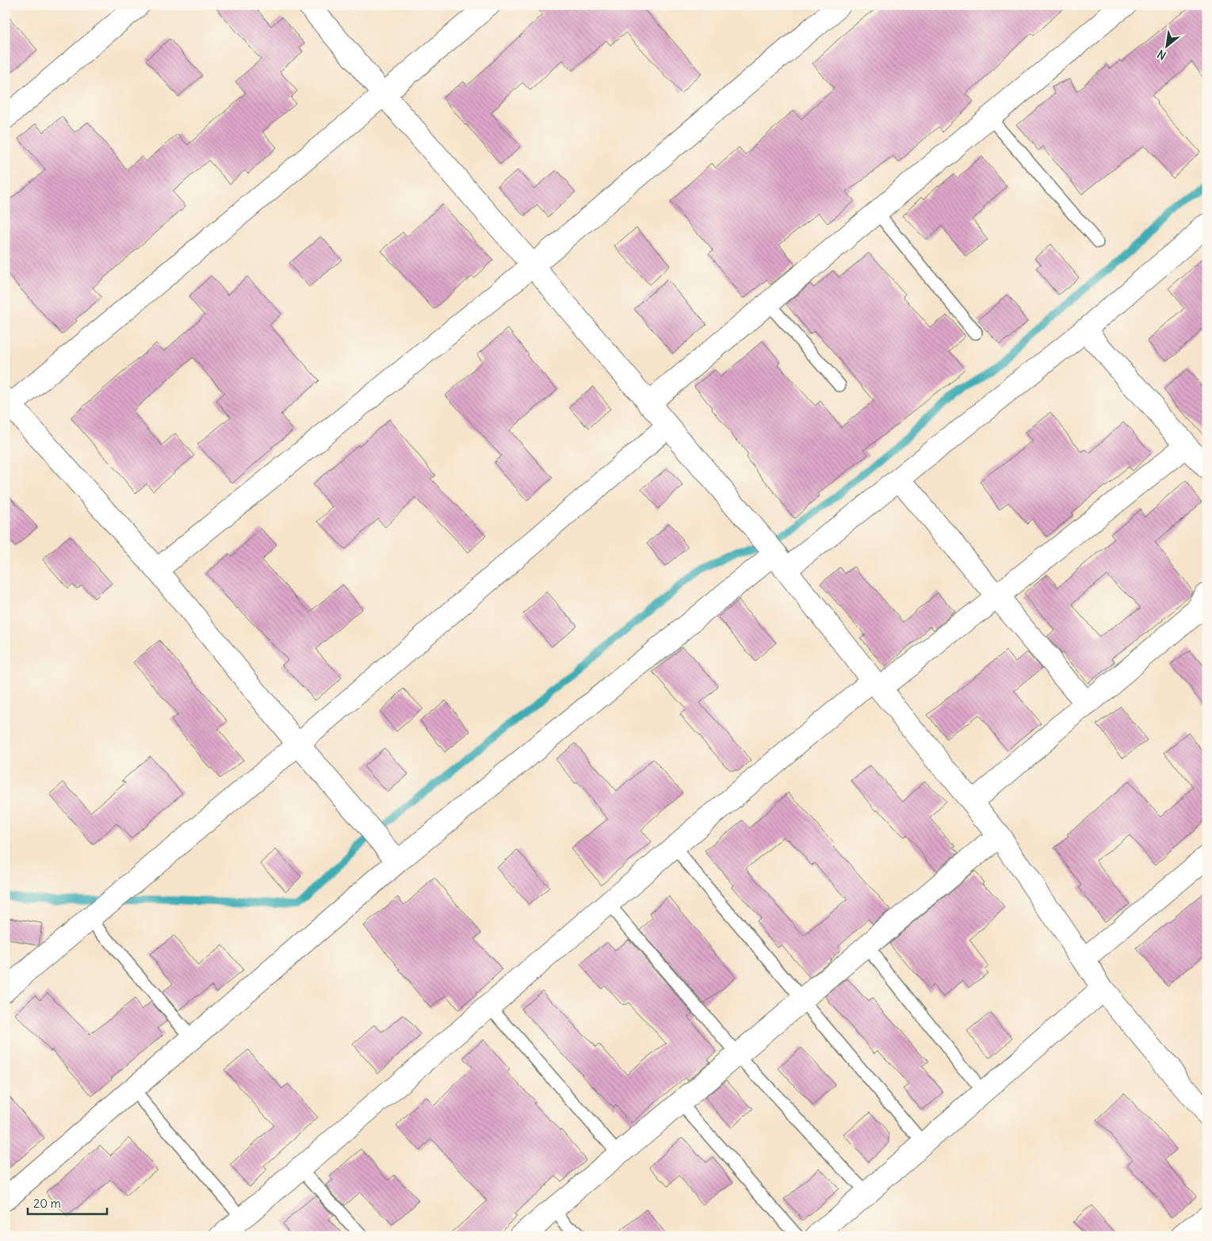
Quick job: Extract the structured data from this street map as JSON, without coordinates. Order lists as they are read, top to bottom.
{
  "scale_bar": "20 m",
  "north": "bottom left"
}
